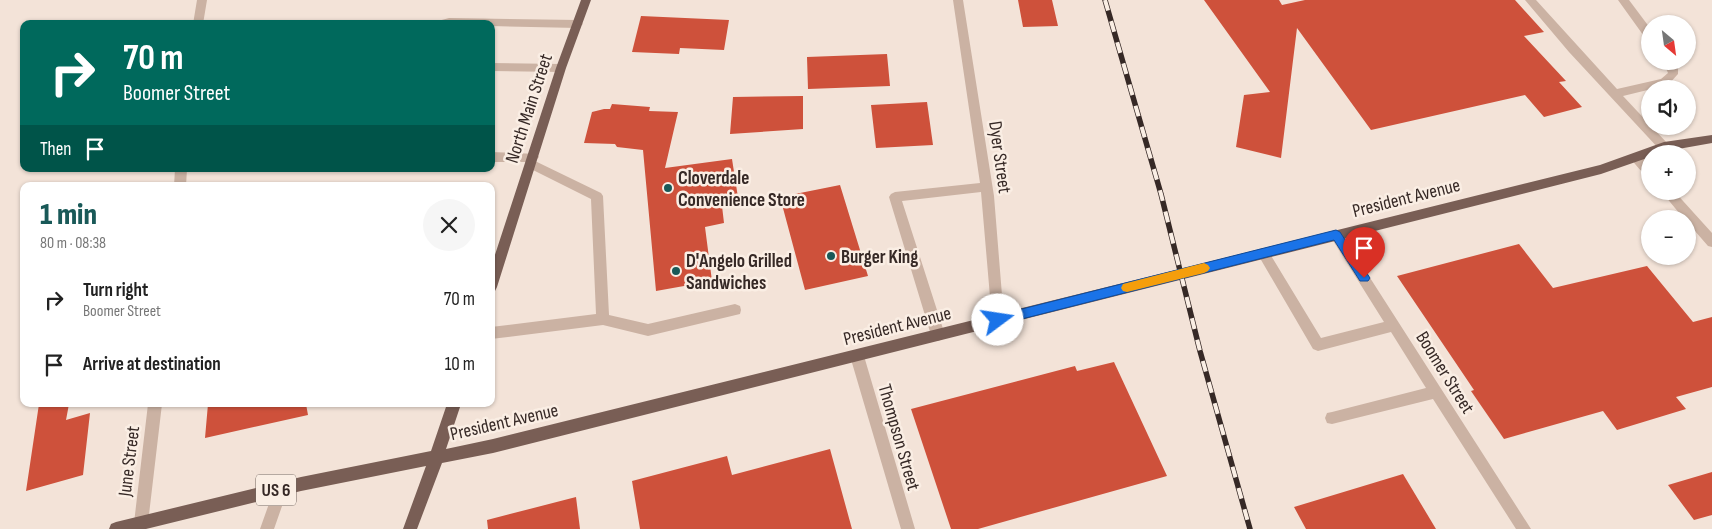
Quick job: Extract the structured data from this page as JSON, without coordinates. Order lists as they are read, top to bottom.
{
  "streets": {
    "main road": ["North Main Street", "President Avenue", "US 6"],
    "street": [
      "Dyer Street",
      "Boomer Street",
      "Thompson Street",
      "June Street"
    ]
  },
  "crossings": [
    ["Dyer Street", "President Avenue"],
    ["President Avenue", "Boomer Street"],
    ["President Avenue", "Thompson Street"],
    ["President Avenue", "June Street"]
  ],
  "places": ["Cloverdale Convenience Store", "Burger King", "D'Angelo Grilled Sandwiches"],
  "north": "bottom right",
  "page": {
    "map_buttons": ["+", "−"],
    "turn": ["70 m", "Boomer Street"],
    "then": "Then",
    "heading": ["1 min", "80 m · 08:38"],
    "list": [
      {
        "name": "Turn right",
        "note": "Boomer Street",
        "value": "70 m"
      },
      {
        "name": "Arrive at destination",
        "value": "10 m"
      }
    ]
  }
}
